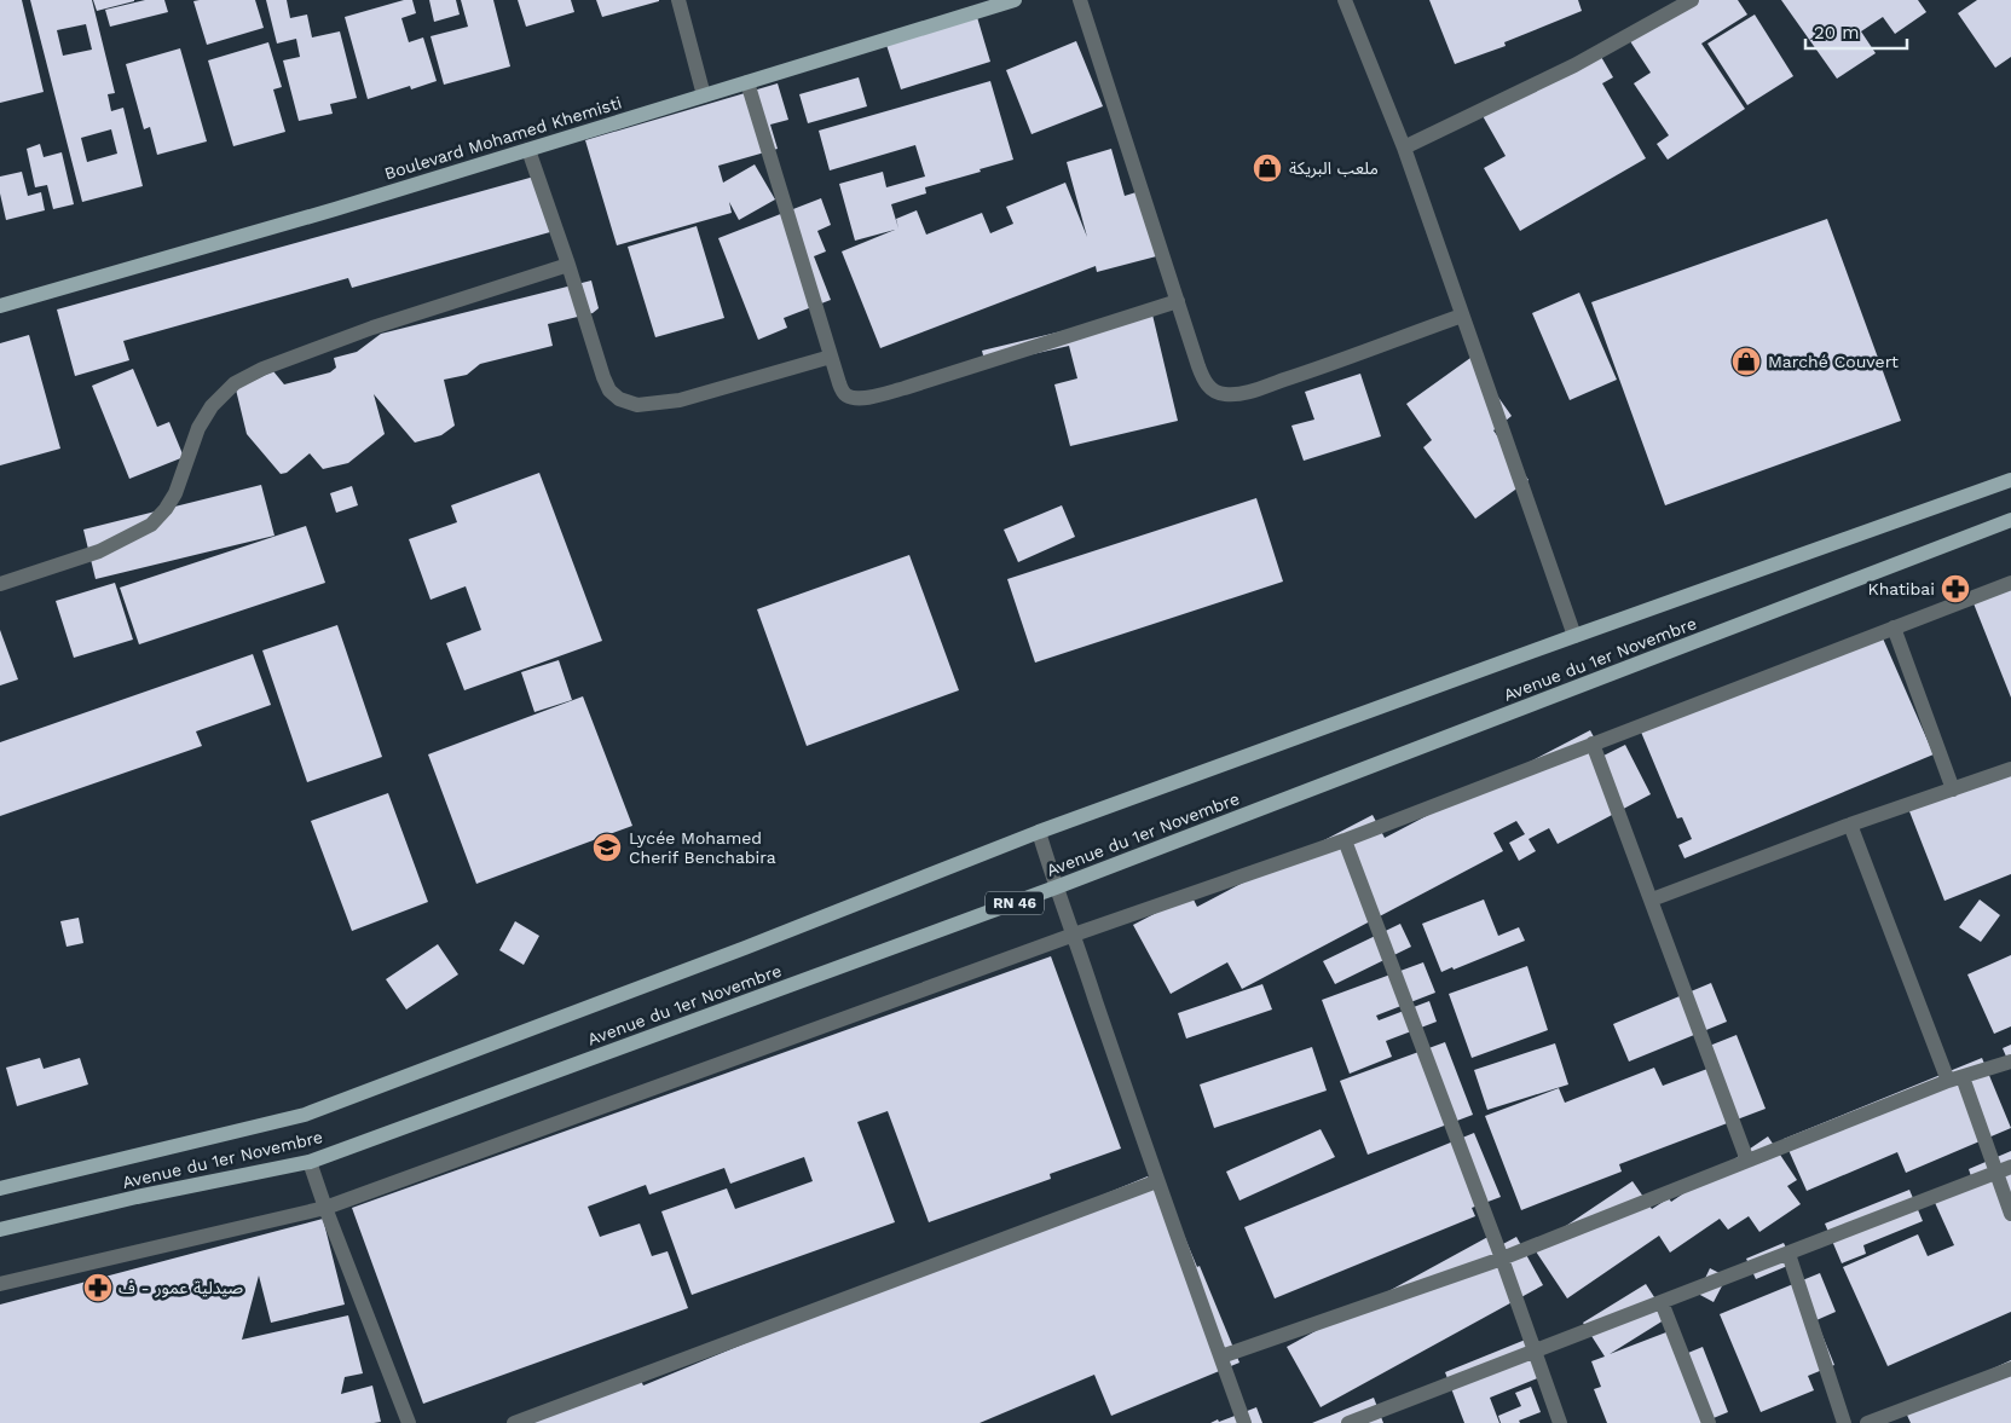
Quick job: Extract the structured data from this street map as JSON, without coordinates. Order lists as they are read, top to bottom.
{
  "streets": {
    "main road": ["Boulevard Mohamed Khemisti", "Avenue du 1er Novembre", "RN 46"]
  },
  "places": {
    "shop": ["ملعب البريكة", "Marché Couvert"],
    "pharmacy": ["Khatibai", "صيدلية عمور - ف"],
    "school or university": ["Lycée Mohamed Cherif Benchabira"]
  },
  "scale_bar": "20 m"
}
